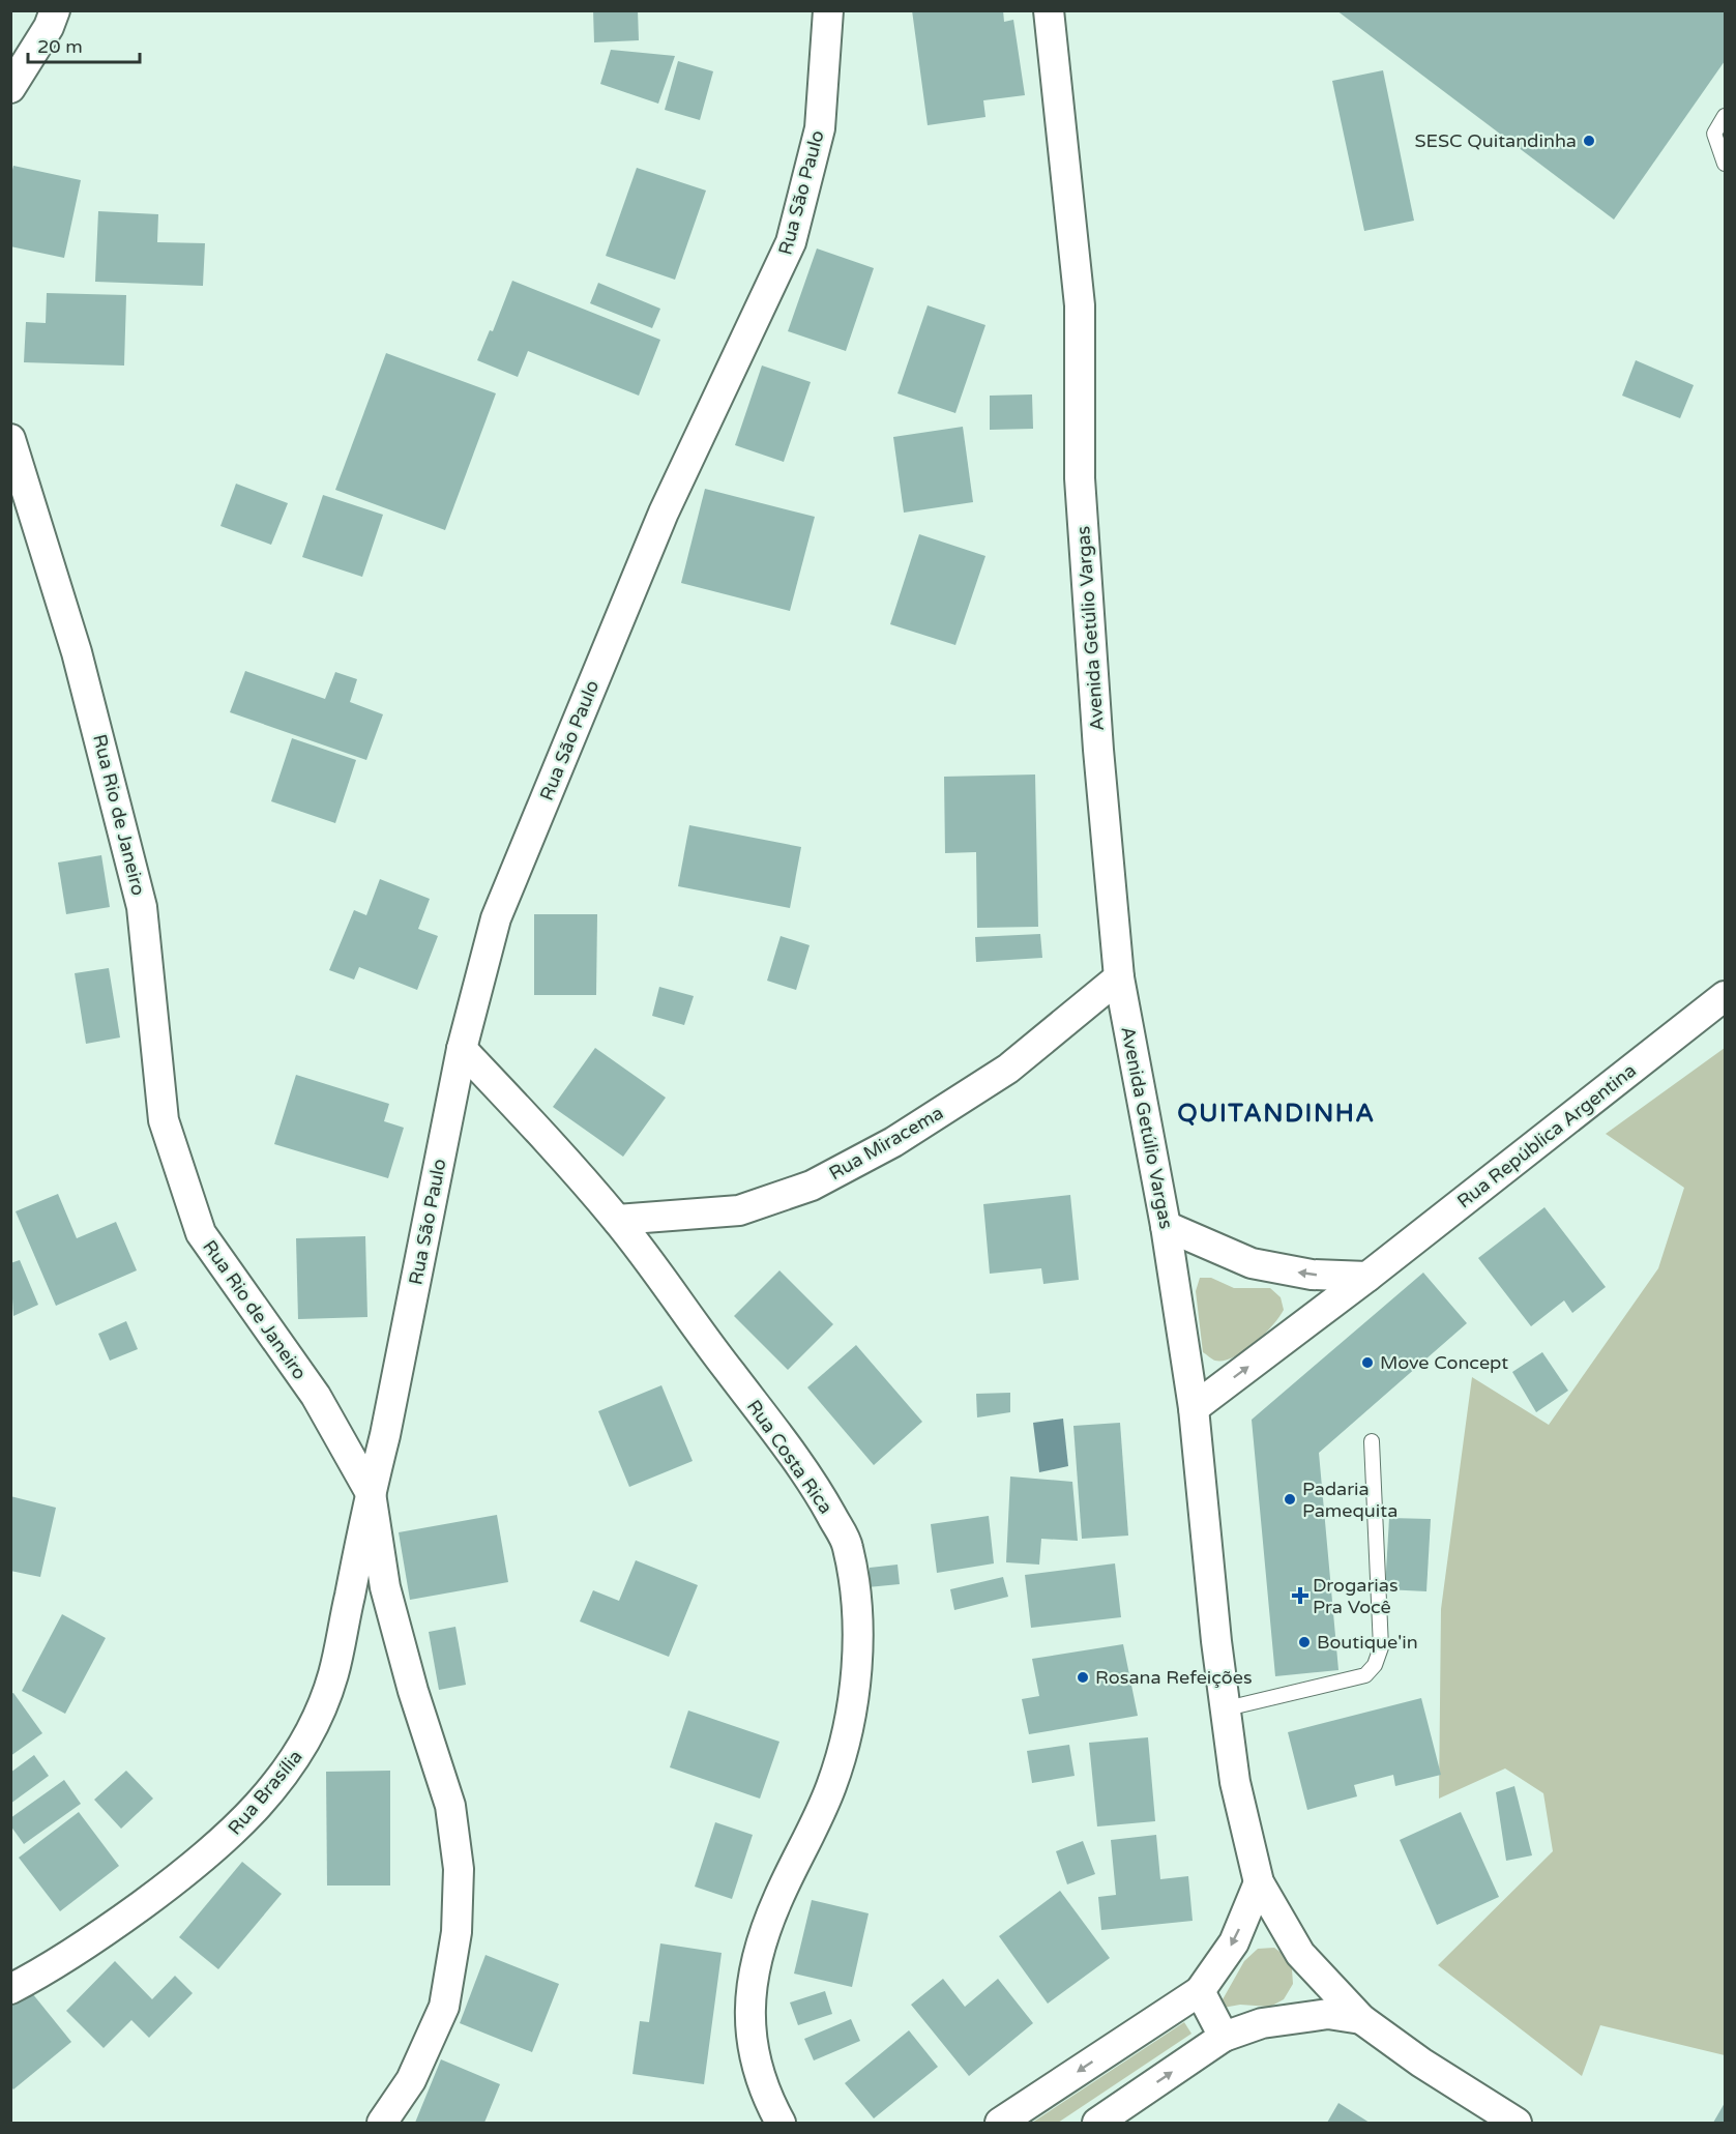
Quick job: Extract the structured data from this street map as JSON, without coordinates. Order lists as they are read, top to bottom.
{
  "streets": {
    "street": [
      "Rua São Paulo",
      "Avenida Getúlio Vargas",
      "Rua Rio de Janeiro",
      "Rua República Argentina",
      "Rua Miracema",
      "Rua Costa Rica",
      "Rua Brasília"
    ]
  },
  "crossings": [
    ["Rua São Paulo", "Rua Rio de Janeiro"],
    ["Rua São Paulo", "Rua Costa Rica"],
    ["Rua São Paulo", "Rua Brasília"],
    ["Avenida Getúlio Vargas", "Rua República Argentina"],
    ["Avenida Getúlio Vargas", "Rua Miracema"],
    ["Rua Rio de Janeiro", "Rua Brasília"],
    ["Rua Miracema", "Rua Costa Rica"]
  ],
  "districts": ["QUITANDINHA"],
  "places": {
    "other": [
      "SESC Quitandinha",
      "Move Concept",
      "Padaria Pamequita",
      "Boutique'in",
      "Rosana Refeições"
    ],
    "health": ["Drogarias Pra Você"]
  },
  "scale_bar": "20 m"
}
